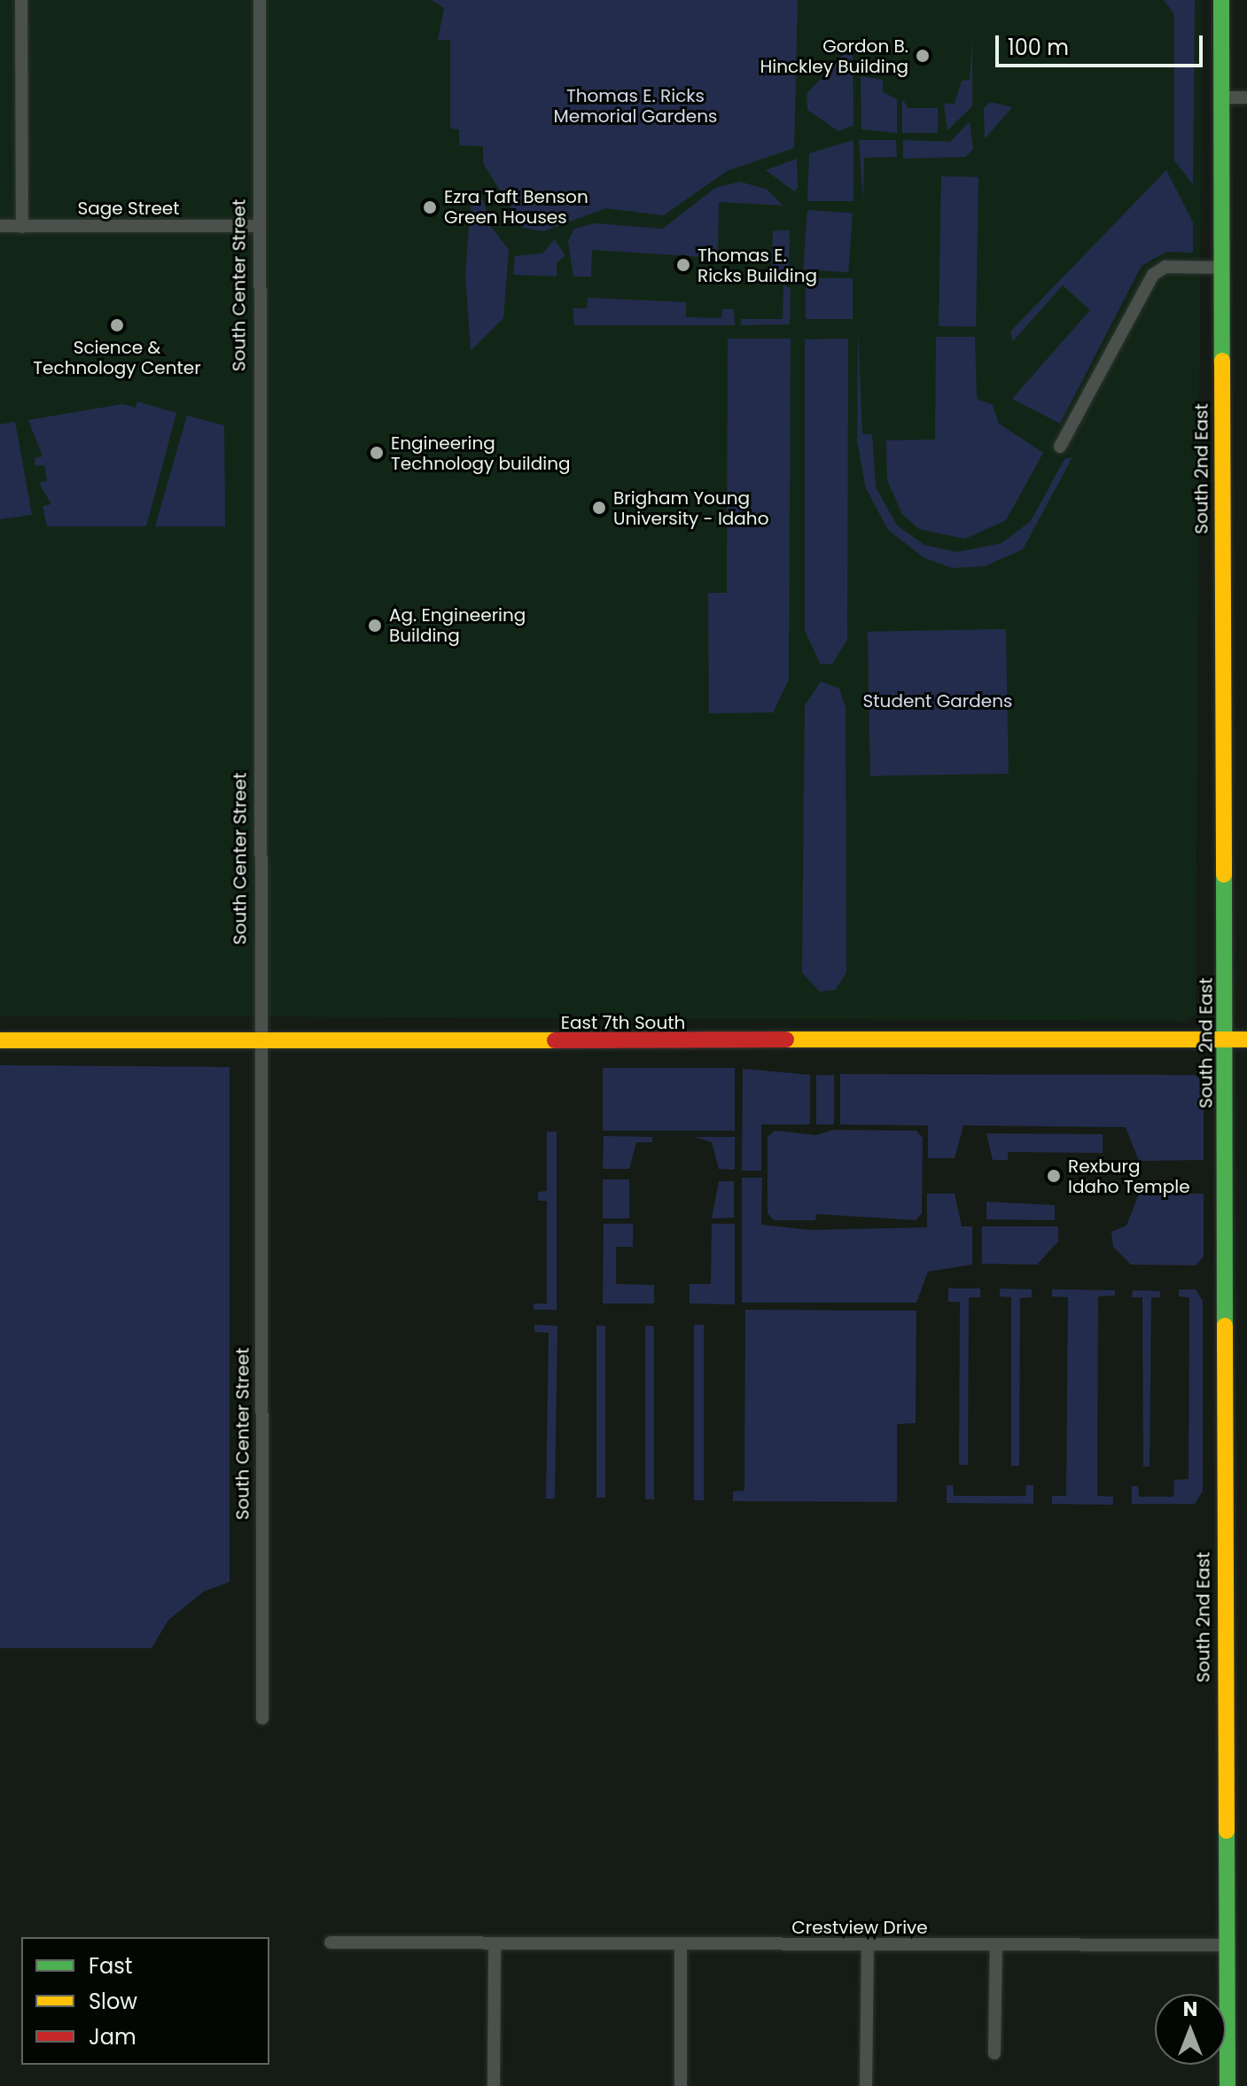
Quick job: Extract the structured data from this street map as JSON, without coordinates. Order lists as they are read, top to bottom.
{
  "streets": {
    "main road": ["South 2nd East", "East 7th South"],
    "street": ["Sage Street", "South Center Street", "Crestview Drive"]
  },
  "crossings": [
    ["Sage Street", "South Center Street"],
    ["South Center Street", "East 7th South"],
    ["South 2nd East", "East 7th South"],
    ["South 2nd East", "Crestview Drive"]
  ],
  "parks": ["Thomas E. Ricks Memorial Gardens", "Student Gardens"],
  "places": [
    "Gordon B. Hinckley Building",
    "Ezra Taft Benson Green Houses",
    "Thomas E. Ricks Building",
    "Science & Technology Center",
    "Engineering Technology building",
    "Brigham Young University - Idaho",
    "Ag. Engineering Building",
    "Rexburg Idaho Temple"
  ],
  "legend": ["Fast", "Slow", "Jam"],
  "scale_bar": "100 m",
  "north": "top"
}
